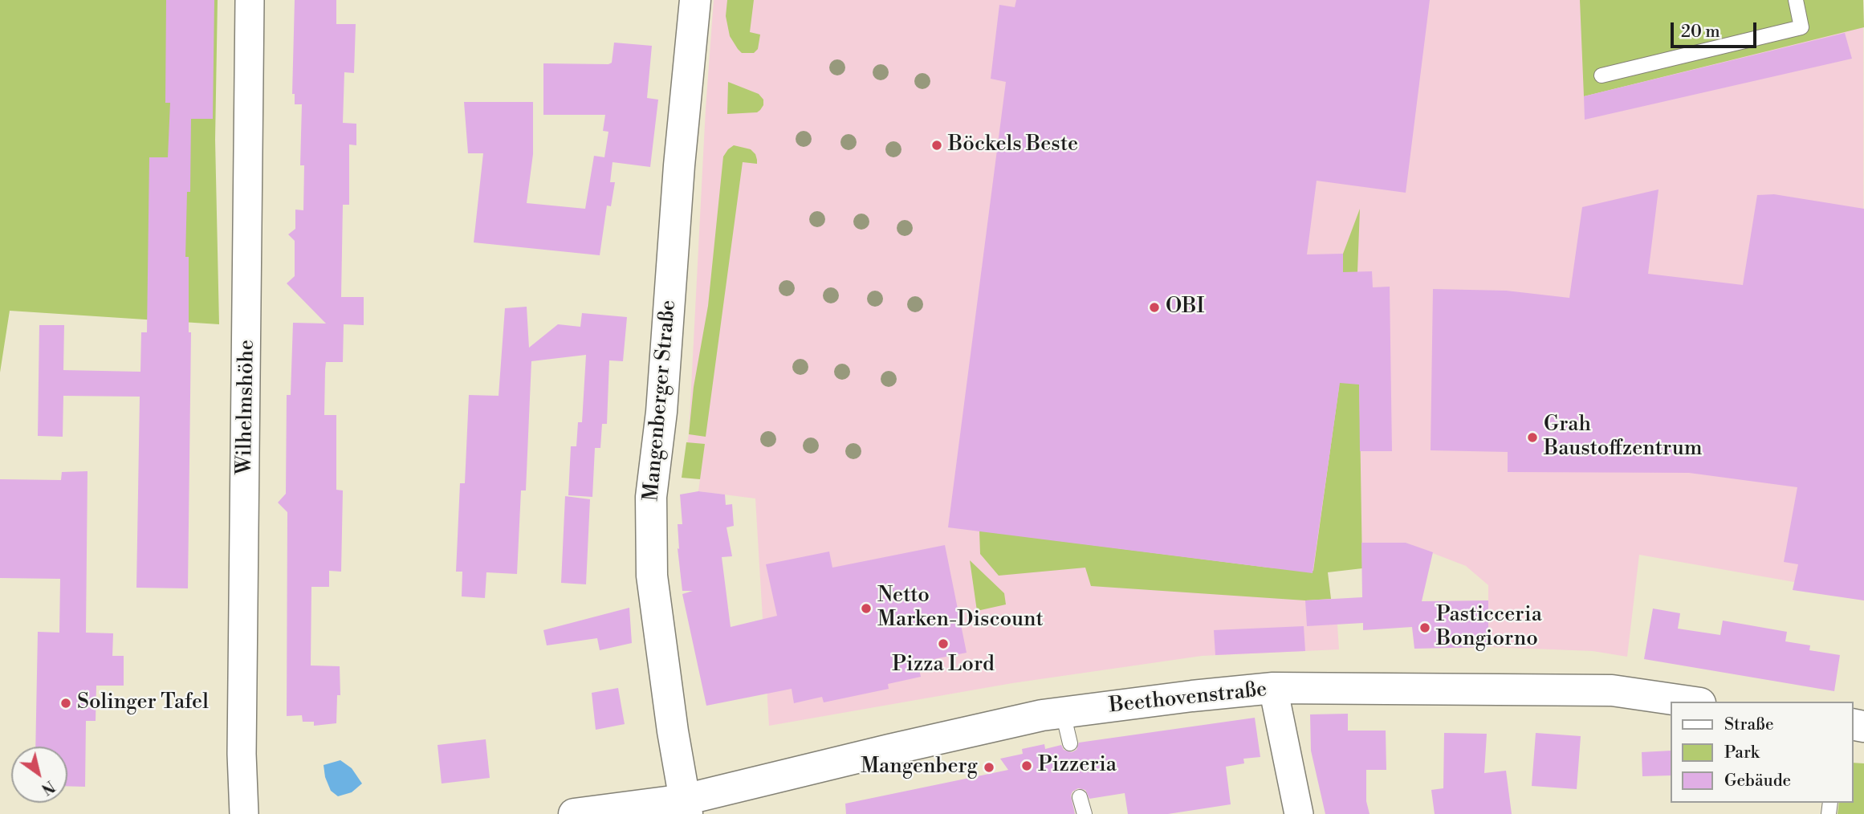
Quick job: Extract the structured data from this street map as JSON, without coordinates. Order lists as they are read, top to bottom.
{
  "streets": {
    "main road": ["Mangenberger Straße", "Beethovenstraße"],
    "street": ["Wilhelmshöhe"]
  },
  "crossings": [
    ["Mangenberger Straße", "Beethovenstraße"]
  ],
  "places": [
    "Böckels Beste",
    "OBI",
    "Grah Baustoffzentrum",
    "Netto Marken-Discount",
    "Pasticceria Bongiorno",
    "Pizza Lord",
    "Solinger Tafel",
    "Pizzeria",
    "Mangenberg"
  ],
  "legend": ["Straße", "Park", "Gebäude"],
  "scale_bar": "20 m",
  "north": "bottom right"
}
